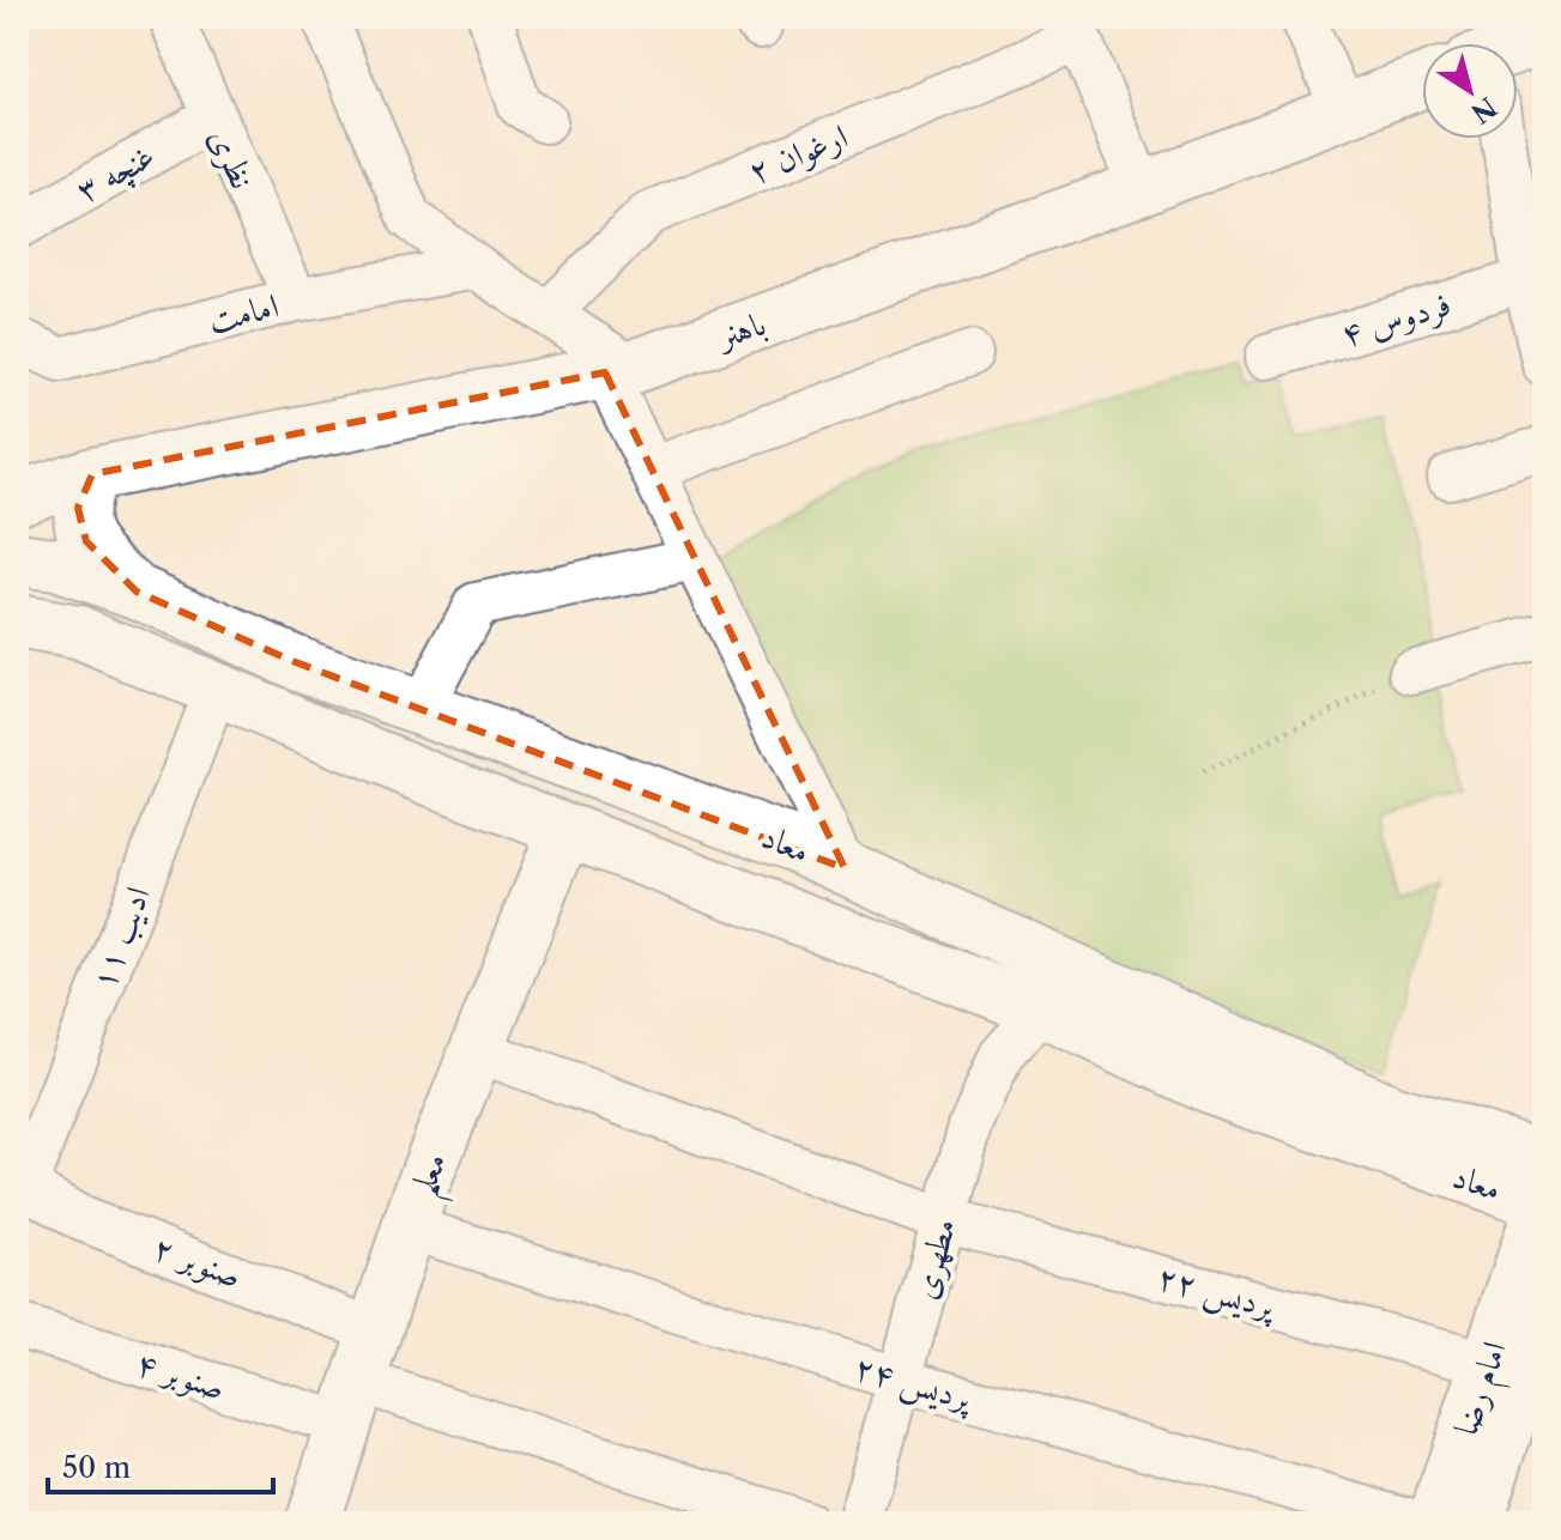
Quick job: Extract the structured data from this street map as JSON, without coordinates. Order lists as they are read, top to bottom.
{
  "streets": {
    "main road": [
      "باهنر",
      "معاد",
      "معلم",
      "امام رضا"
    ],
    "street": [
      "ارغوان ۲",
      "نظری",
      "غنچه ۳",
      "امامت",
      "فردوس ۴",
      "ادیب ۱۱",
      "مطهری",
      "صنوبر ۲",
      "پردیس ۲۲",
      "صنوبر ۴",
      "پردیس ۲۴"
    ]
  },
  "crossings": [
    ["نظری", "غنچه ۳"],
    ["نظری", "امامت"],
    ["معاد", "ادیب ۱۱"],
    ["معاد", "معلم"],
    ["معاد", "مطهری"],
    ["معاد", "امام رضا"],
    ["ادیب ۱۱", "صنوبر ۲"],
    ["معلم", "صنوبر ۲"],
    ["معلم", "پردیس ۲۲"],
    ["معلم", "صنوبر ۴"],
    ["معلم", "پردیس ۲۴"],
    ["مطهری", "پردیس ۲۲"],
    ["مطهری", "پردیس ۲۴"],
    ["پردیس ۲۲", "امام رضا"]
  ],
  "scale_bar": "50 m",
  "north": "bottom right"
}
